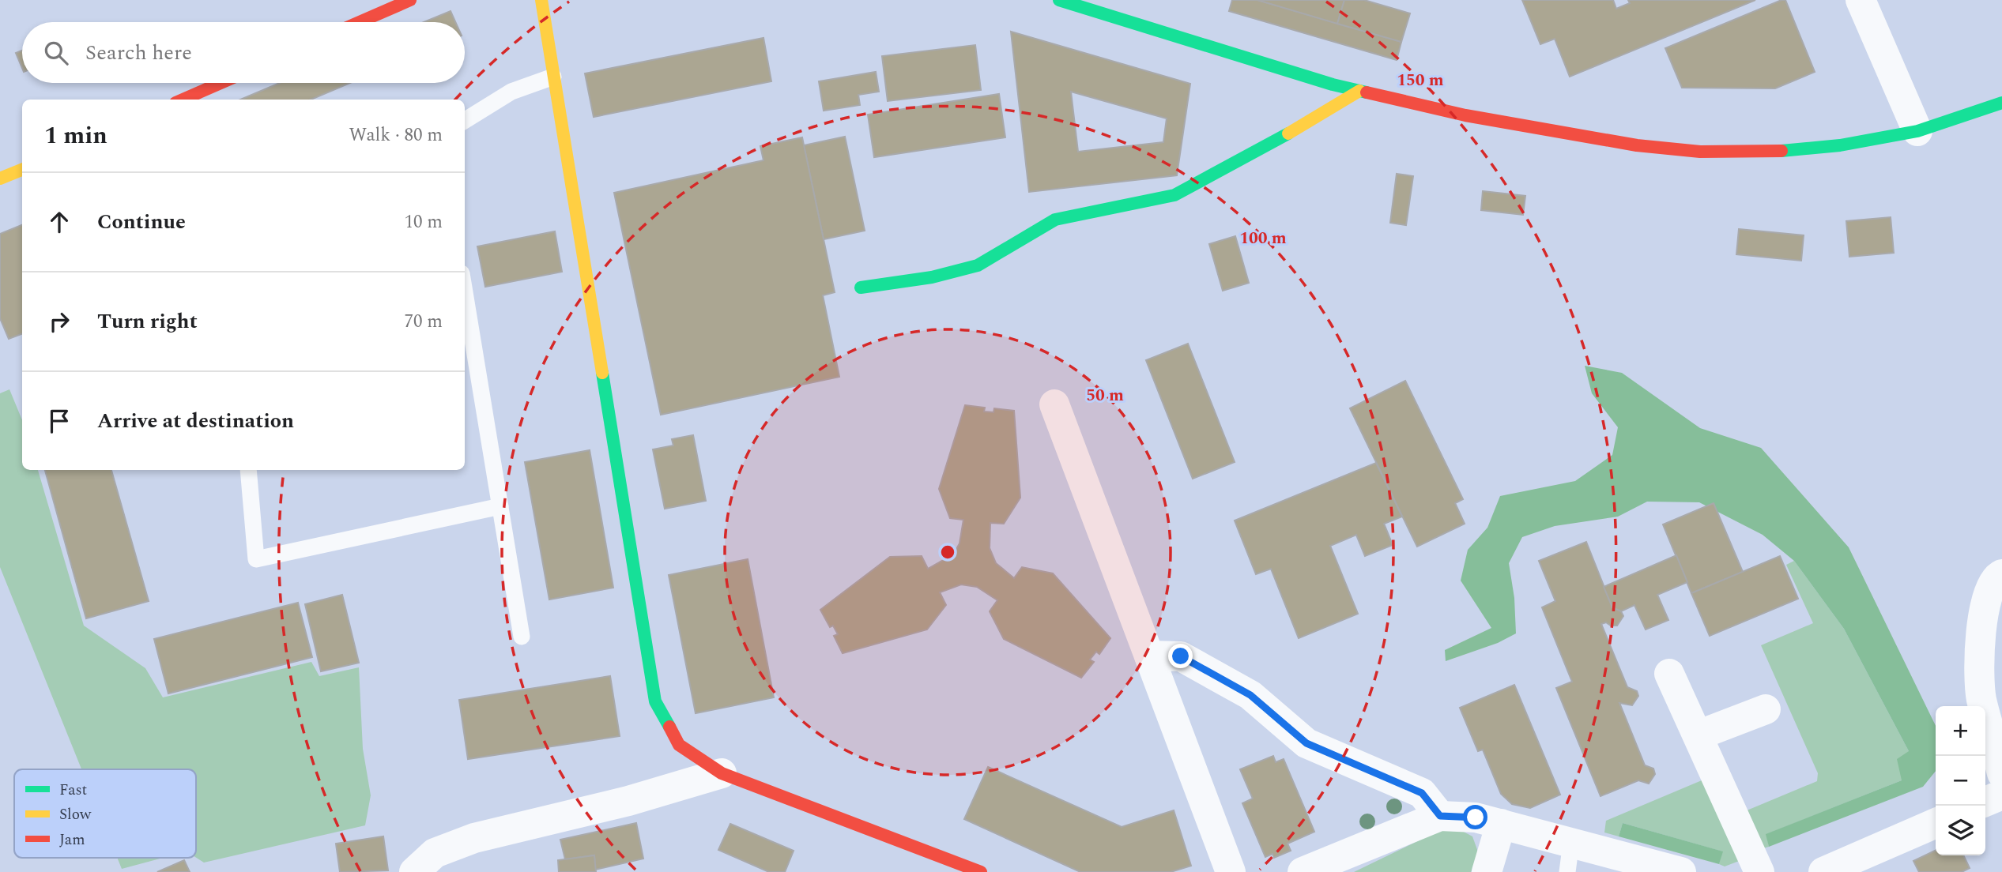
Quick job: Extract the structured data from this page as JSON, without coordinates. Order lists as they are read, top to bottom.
{
  "legend": ["Fast", "Slow", "Jam"],
  "page": {
    "search": "Search here",
    "heading": ["1 min", "Walk · 80 m"],
    "list": [
      ["Continue", "10 m"],
      ["Turn right", "70 m"],
      "Arrive at destination"
    ],
    "map_buttons": ["+", "−"]
  },
  "rings": ["150 m", "100 m", "50 m"]
}
